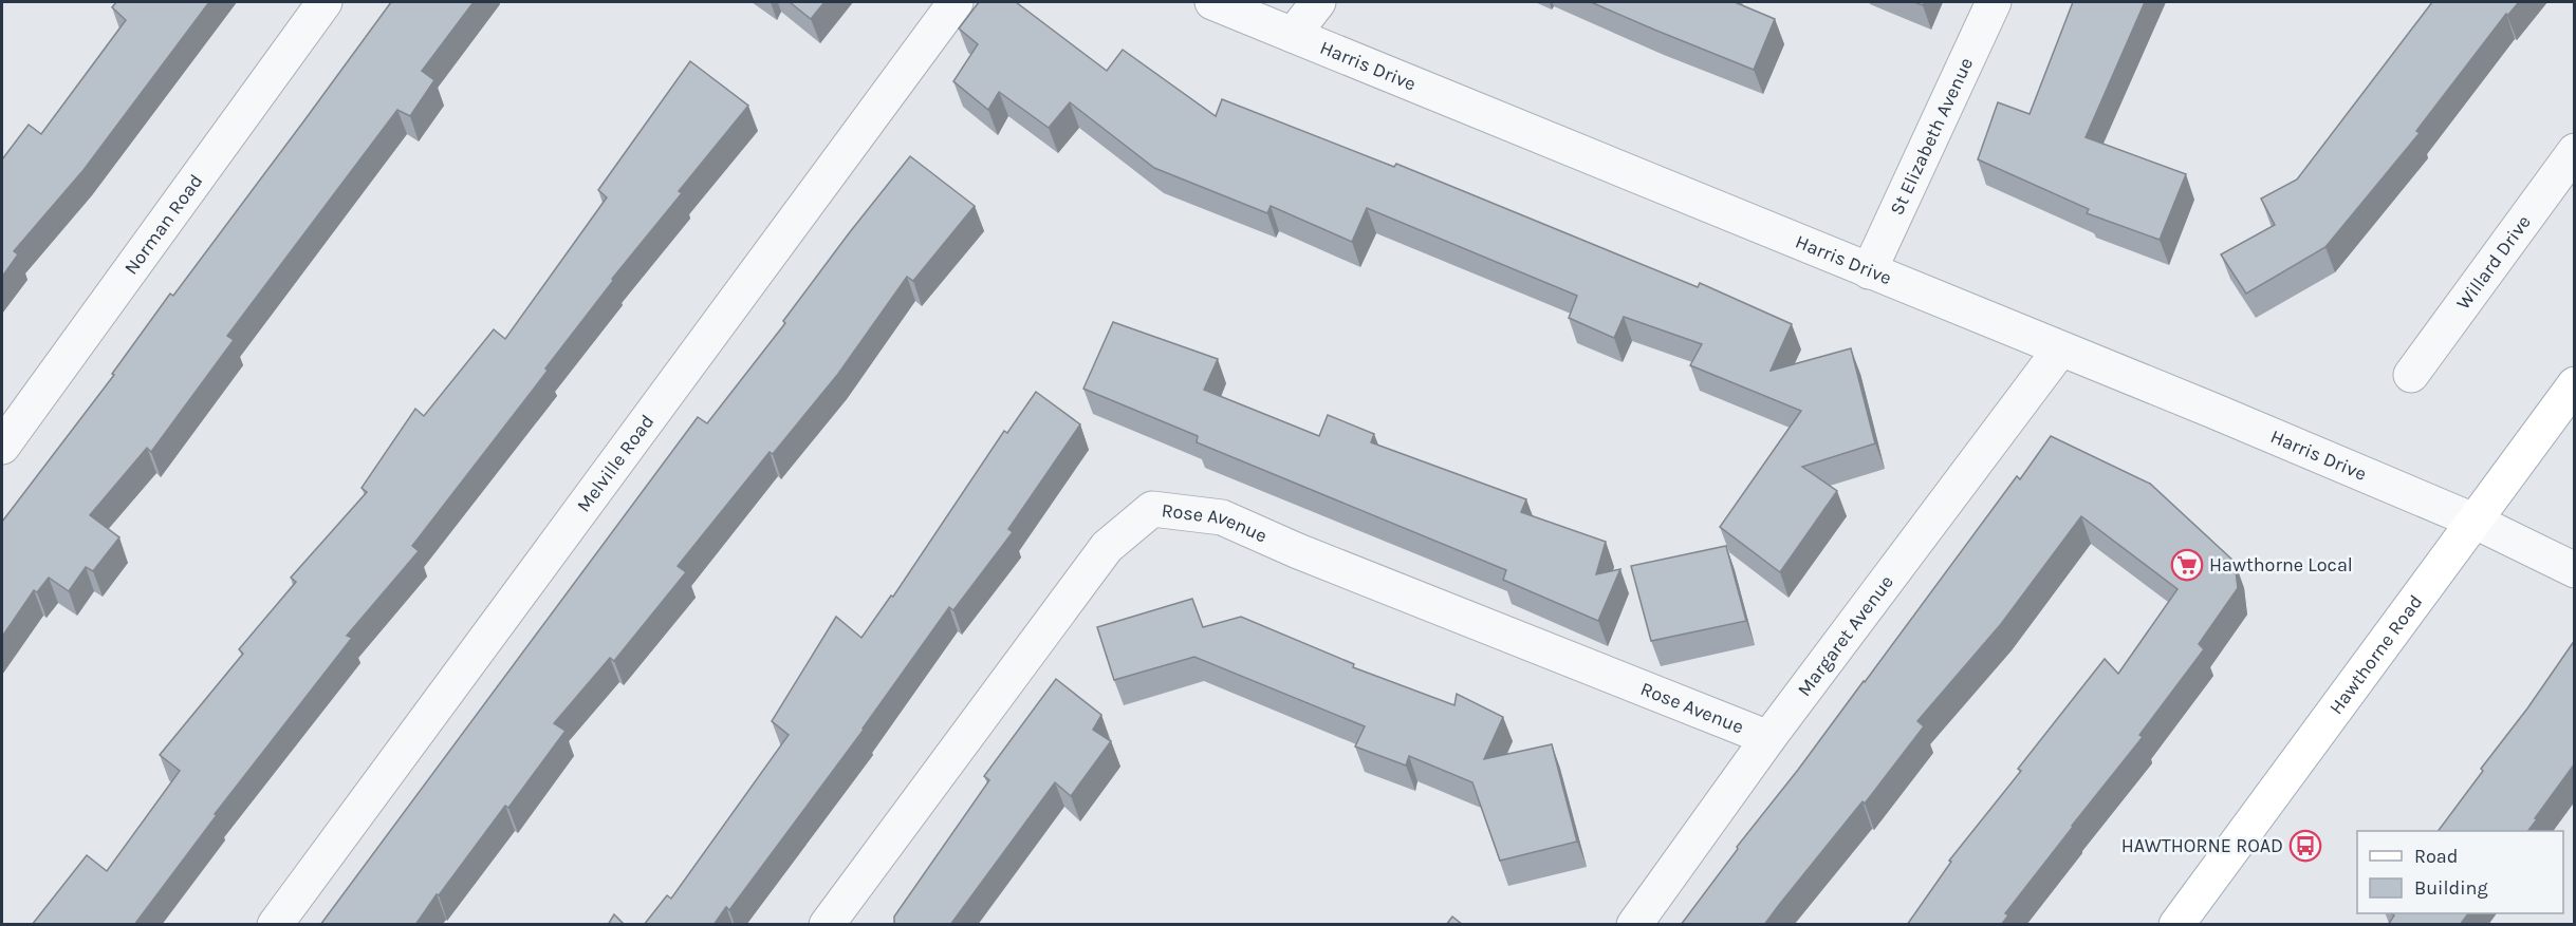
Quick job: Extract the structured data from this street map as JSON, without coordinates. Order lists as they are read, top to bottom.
{
  "streets": {
    "main road": ["Hawthorne Road"],
    "street": [
      "Harris Drive",
      "St Elizabeth Avenue",
      "Norman Road",
      "Willard Drive",
      "Melville Road",
      "Rose Avenue",
      "Margaret Avenue"
    ]
  },
  "crossings": [
    ["Harris Drive", "St Elizabeth Avenue"],
    ["Harris Drive", "Margaret Avenue"],
    ["Harris Drive", "Hawthorne Road"],
    ["Rose Avenue", "Margaret Avenue"]
  ],
  "places": {
    "supermarket": ["Hawthorne Local"],
    "bus stop": ["HAWTHORNE ROAD"]
  },
  "legend": ["Road", "Building"]
}
